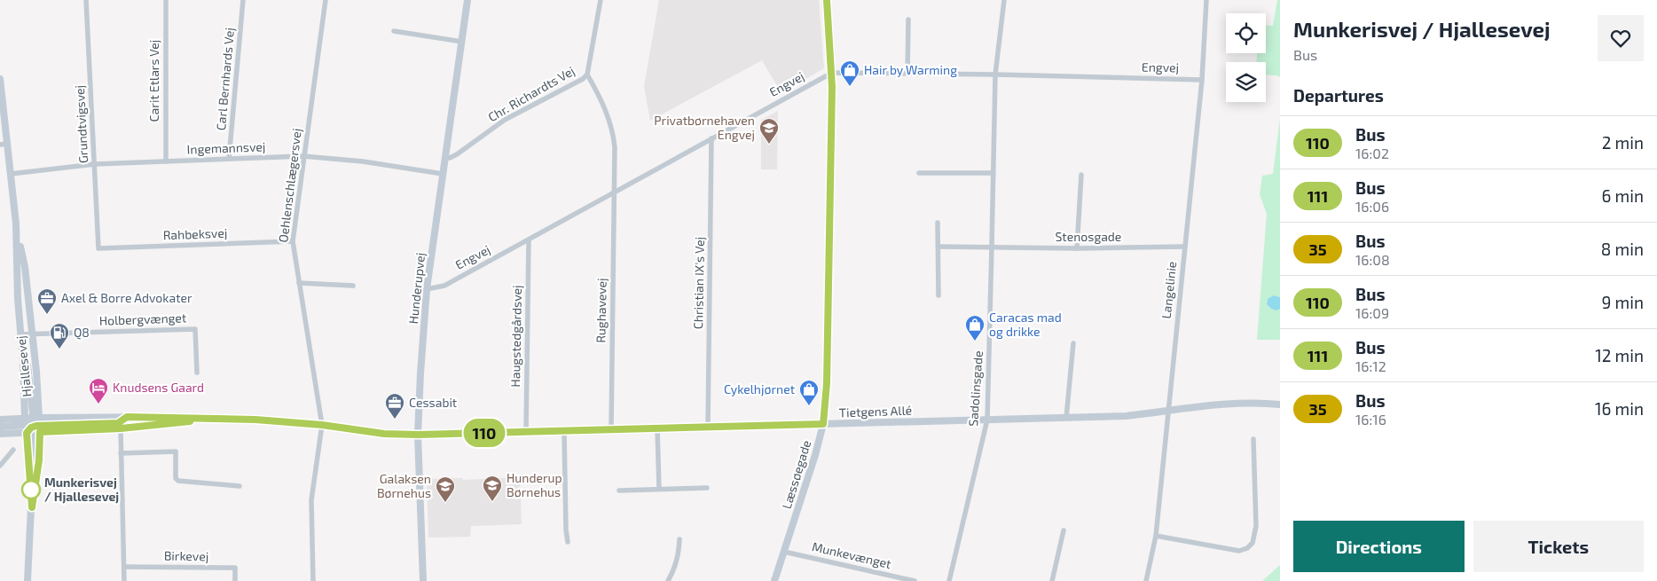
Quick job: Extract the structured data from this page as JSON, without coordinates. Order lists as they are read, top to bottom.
{
  "streets": {
    "main road": [
      "Hunderupvej",
      "Hjallesevej",
      "Tietgens Allé",
      "Læssøegade"
    ],
    "street": [
      "Engvej",
      "Carl Bernhards Vej",
      "Carit Etlars Vej",
      "Chr. Richardts Vej",
      "Grundtvigsvej",
      "Ingemannsvej",
      "Oehlenschlægersvej",
      "Rahbeksvej",
      "Stenosgade",
      "Christian IX's Vej",
      "Langelinie",
      "Rughavevej",
      "Holbergvænget",
      "Haugstedgårdsvej",
      "Sadolinsgade",
      "Munkevænget",
      "Birkevej"
    ]
  },
  "crossings": [
    ["Engvej", "Christian IX's Vej"],
    ["Engvej", "Hunderupvej"],
    ["Engvej", "Langelinie"],
    ["Engvej", "Rughavevej"],
    ["Engvej", "Haugstedgårdsvej"],
    ["Engvej", "Sadolinsgade"],
    ["Engvej", "Læssøegade"],
    ["Carl Bernhards Vej", "Ingemannsvej"],
    ["Carit Etlars Vej", "Ingemannsvej"],
    ["Chr. Richardts Vej", "Hunderupvej"],
    ["Chr. Richardts Vej", "Rughavevej"],
    ["Grundtvigsvej", "Ingemannsvej"],
    ["Grundtvigsvej", "Rahbeksvej"],
    ["Ingemannsvej", "Oehlenschlægersvej"],
    ["Ingemannsvej", "Hunderupvej"],
    ["Ingemannsvej", "Hjallesevej"],
    ["Oehlenschlægersvej", "Rahbeksvej"],
    ["Oehlenschlægersvej", "Tietgens Allé"],
    ["Stenosgade", "Langelinie"],
    ["Stenosgade", "Sadolinsgade"],
    ["Christian IX's Vej", "Tietgens Allé"],
    ["Hunderupvej", "Tietgens Allé"],
    ["Langelinie", "Tietgens Allé"],
    ["Rughavevej", "Tietgens Allé"],
    ["Holbergvænget", "Hjallesevej"],
    ["Haugstedgårdsvej", "Tietgens Allé"],
    ["Sadolinsgade", "Tietgens Allé"],
    ["Tietgens Allé", "Læssøegade"],
    ["Læssøegade", "Munkevænget"]
  ],
  "places": {
    "shop": ["Hair by Warming", "Caracas mad og drikke", "Cykelhjørnet"],
    "school or university": ["Privatbørnehaven Engvej", "Hunderup Børnehus", "Galaksen Børnehus"],
    "office": ["Axel & Borre Advokater", "Cessabit"],
    "fuel station": ["Q8"],
    "hotel": ["Knudsens Gaard"],
    "other": ["Munkerisvej / Hjallesevej"]
  },
  "lines": ["bus line 110"],
  "page": {
    "on_map": "110",
    "heading": [
      ["Munkerisvej / Hjallesevej", "Bus"],
      "Departures"
    ],
    "list": [
      {
        "mark": "110",
        "name": "Bus",
        "note": "16:02",
        "value": "2 min"
      },
      {
        "mark": "111",
        "name": "Bus",
        "note": "16:06",
        "value": "6 min"
      },
      {
        "mark": "35",
        "name": "Bus",
        "note": "16:08",
        "value": "8 min"
      },
      {
        "mark": "110",
        "name": "Bus",
        "note": "16:09",
        "value": "9 min"
      },
      {
        "mark": "111",
        "name": "Bus",
        "note": "16:12",
        "value": "12 min"
      },
      {
        "mark": "35",
        "name": "Bus",
        "note": "16:16",
        "value": "16 min"
      }
    ],
    "buttons": ["Directions", "Tickets"]
  }
}
